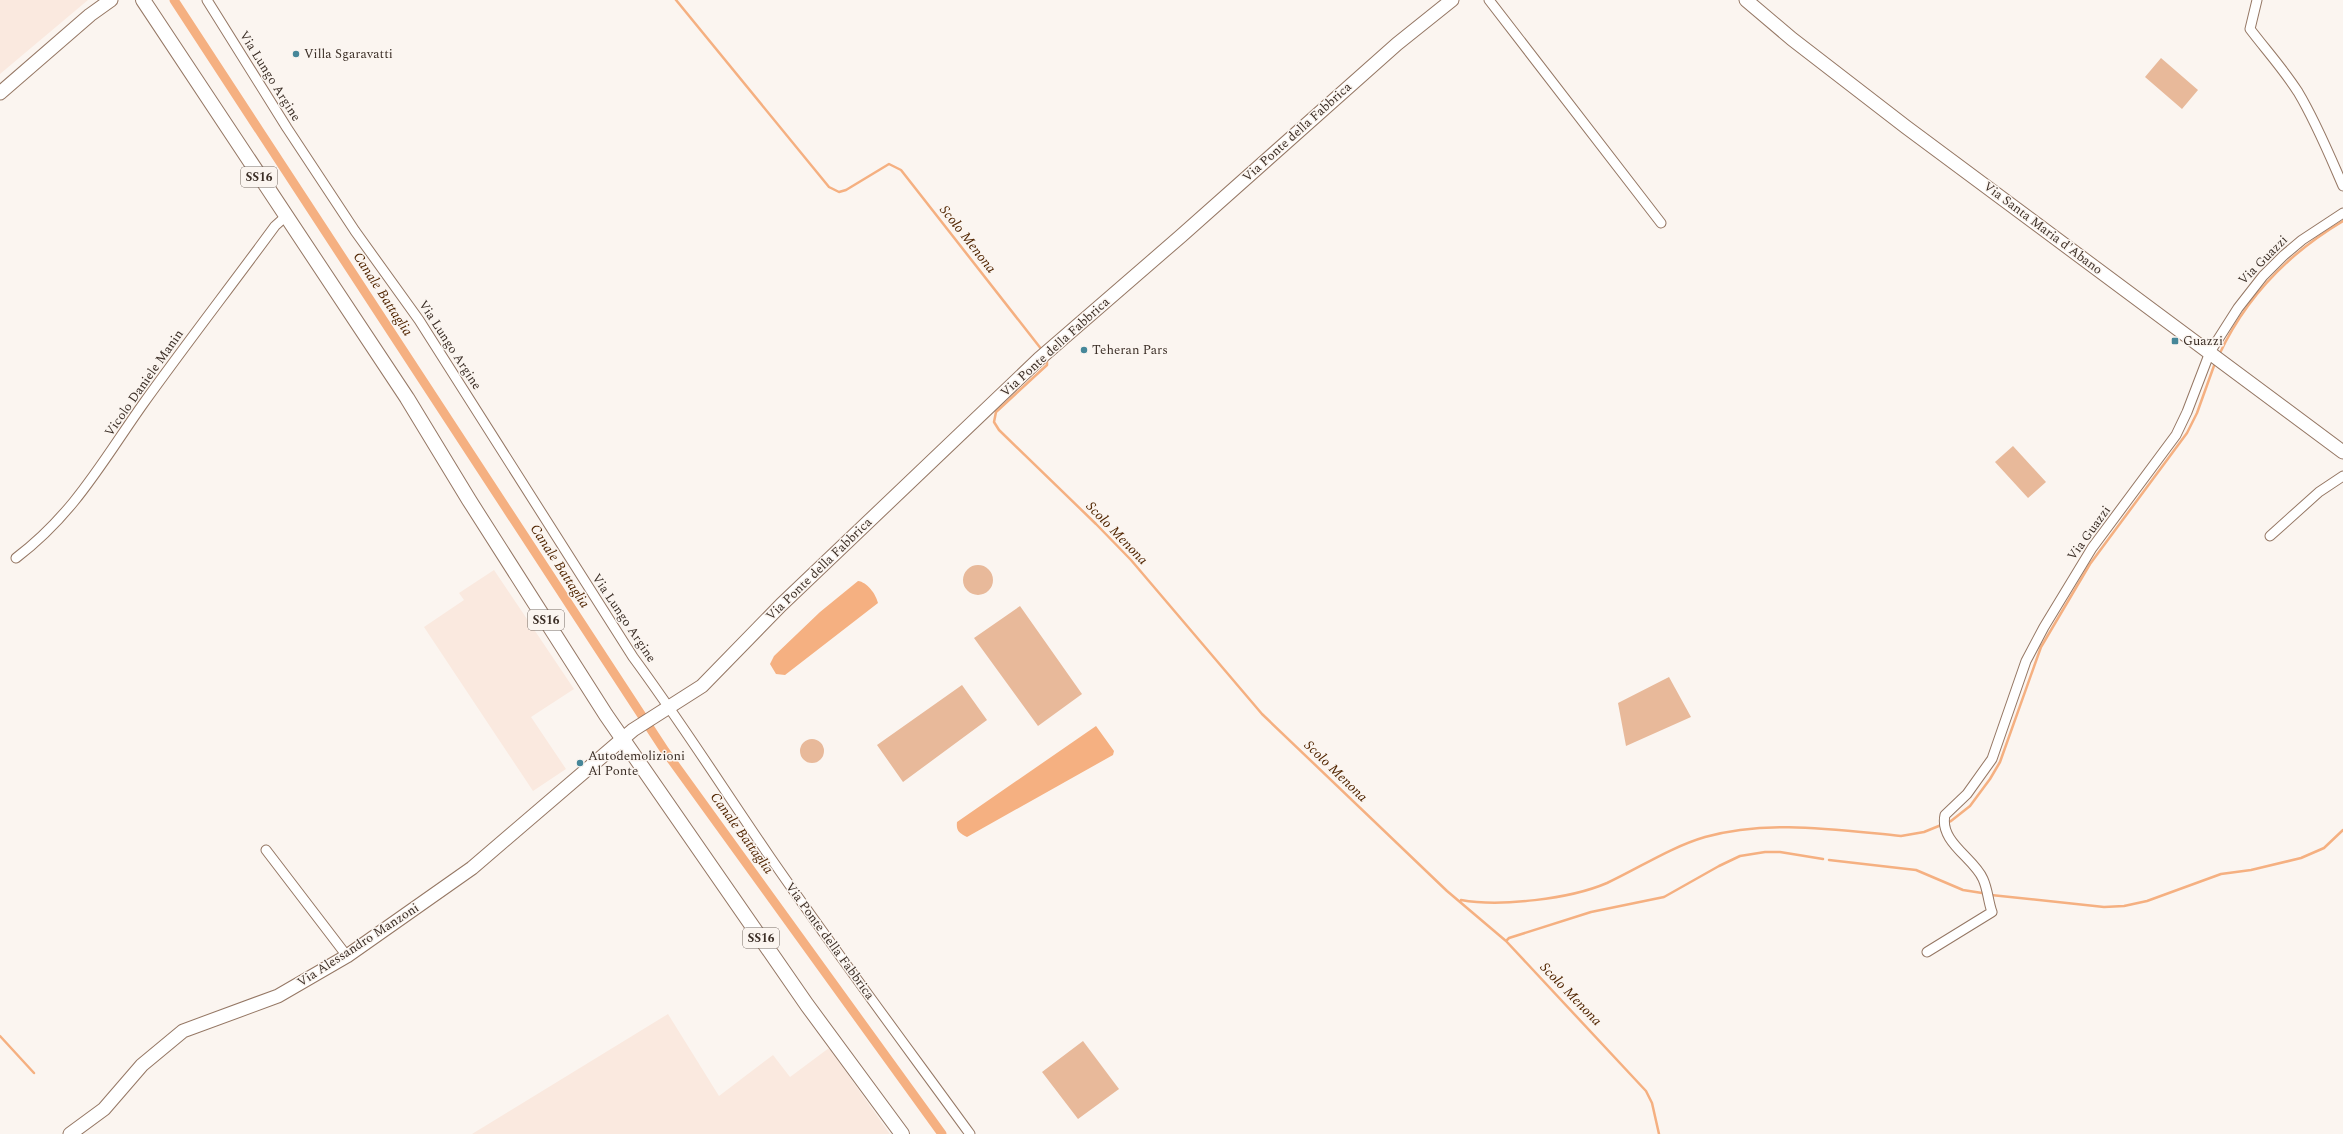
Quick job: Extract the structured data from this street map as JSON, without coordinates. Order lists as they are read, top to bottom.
{
  "streets": {
    "main road": ["SS16"],
    "street": [
      "Via Lungo Argine",
      "Via Ponte della Fabbrica",
      "Via Santa Maria d'Abano",
      "Via Guazzi",
      "Vicolo Daniele Manin",
      "Via Alessandro Manzoni"
    ]
  },
  "crossings": [
    ["Via Lungo Argine", "Via Ponte della Fabbrica"],
    ["Via Ponte della Fabbrica", "SS16"],
    ["Via Ponte della Fabbrica", "Via Alessandro Manzoni"],
    ["SS16", "Vicolo Daniele Manin"],
    ["SS16", "Via Alessandro Manzoni"],
    ["Via Santa Maria d'Abano", "Via Guazzi"]
  ],
  "water": ["Scolo Menona", "Canale Battaglia"],
  "places": {
    "other": ["Villa Sgaravatti", "Teheran Pars", "Autodemolizioni Al Ponte"],
    "transit": ["Guazzi"]
  }
}
